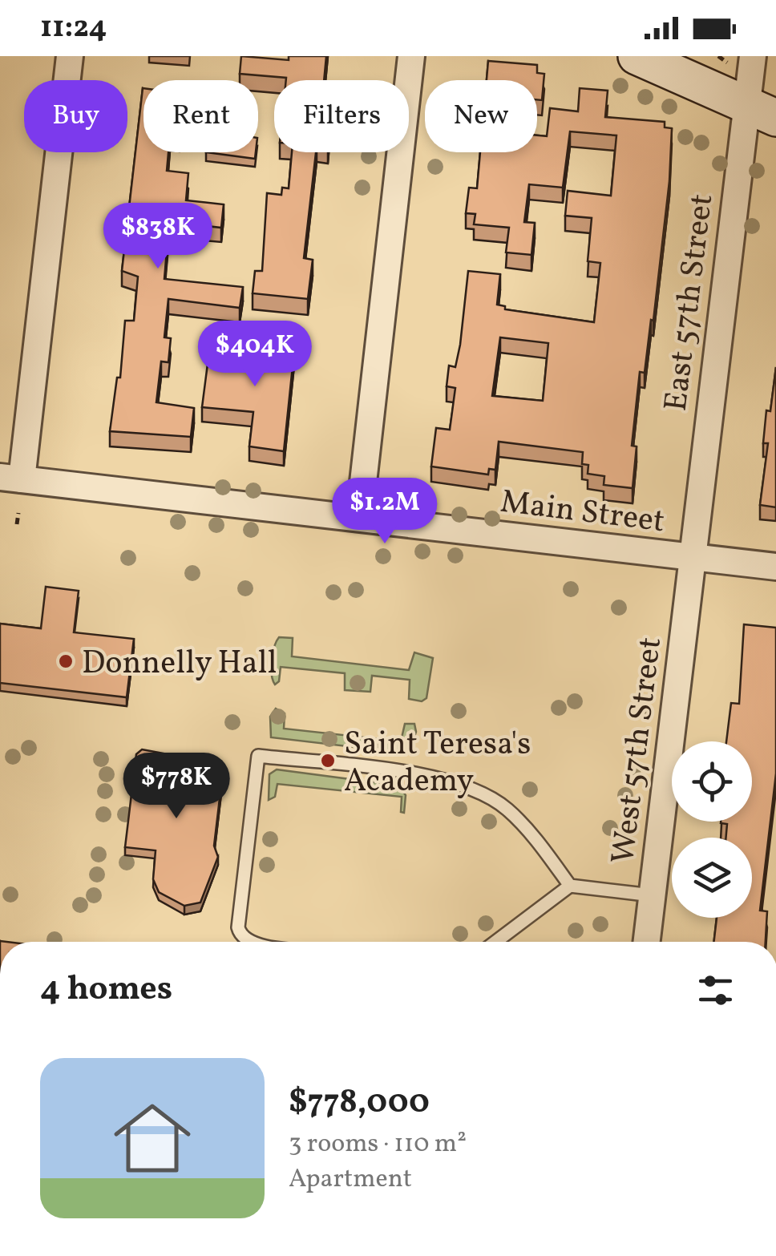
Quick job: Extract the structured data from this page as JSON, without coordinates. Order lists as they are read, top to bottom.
{
  "streets": {
    "street": ["East 57th Street", "Main Street", "West 57th Street"]
  },
  "crossings": [
    ["East 57th Street", "Main Street"],
    ["East 57th Street", "West 57th Street"],
    ["Main Street", "West 57th Street"]
  ],
  "places": ["Donnelly Hall", "Saint Teresa's Academy"],
  "page": {
    "status": "11:24",
    "chip": [
      "Buy",
      "Rent",
      "Filters",
      "New"
    ],
    "price": [
      "$838K",
      "$404K",
      "$1.2M",
      "$778K"
    ],
    "heading": "4 homes",
    "list": [
      {
        "name": "$778,000",
        "note": "3 rooms · 110 m² · Apartment"
      }
    ]
  }
}
